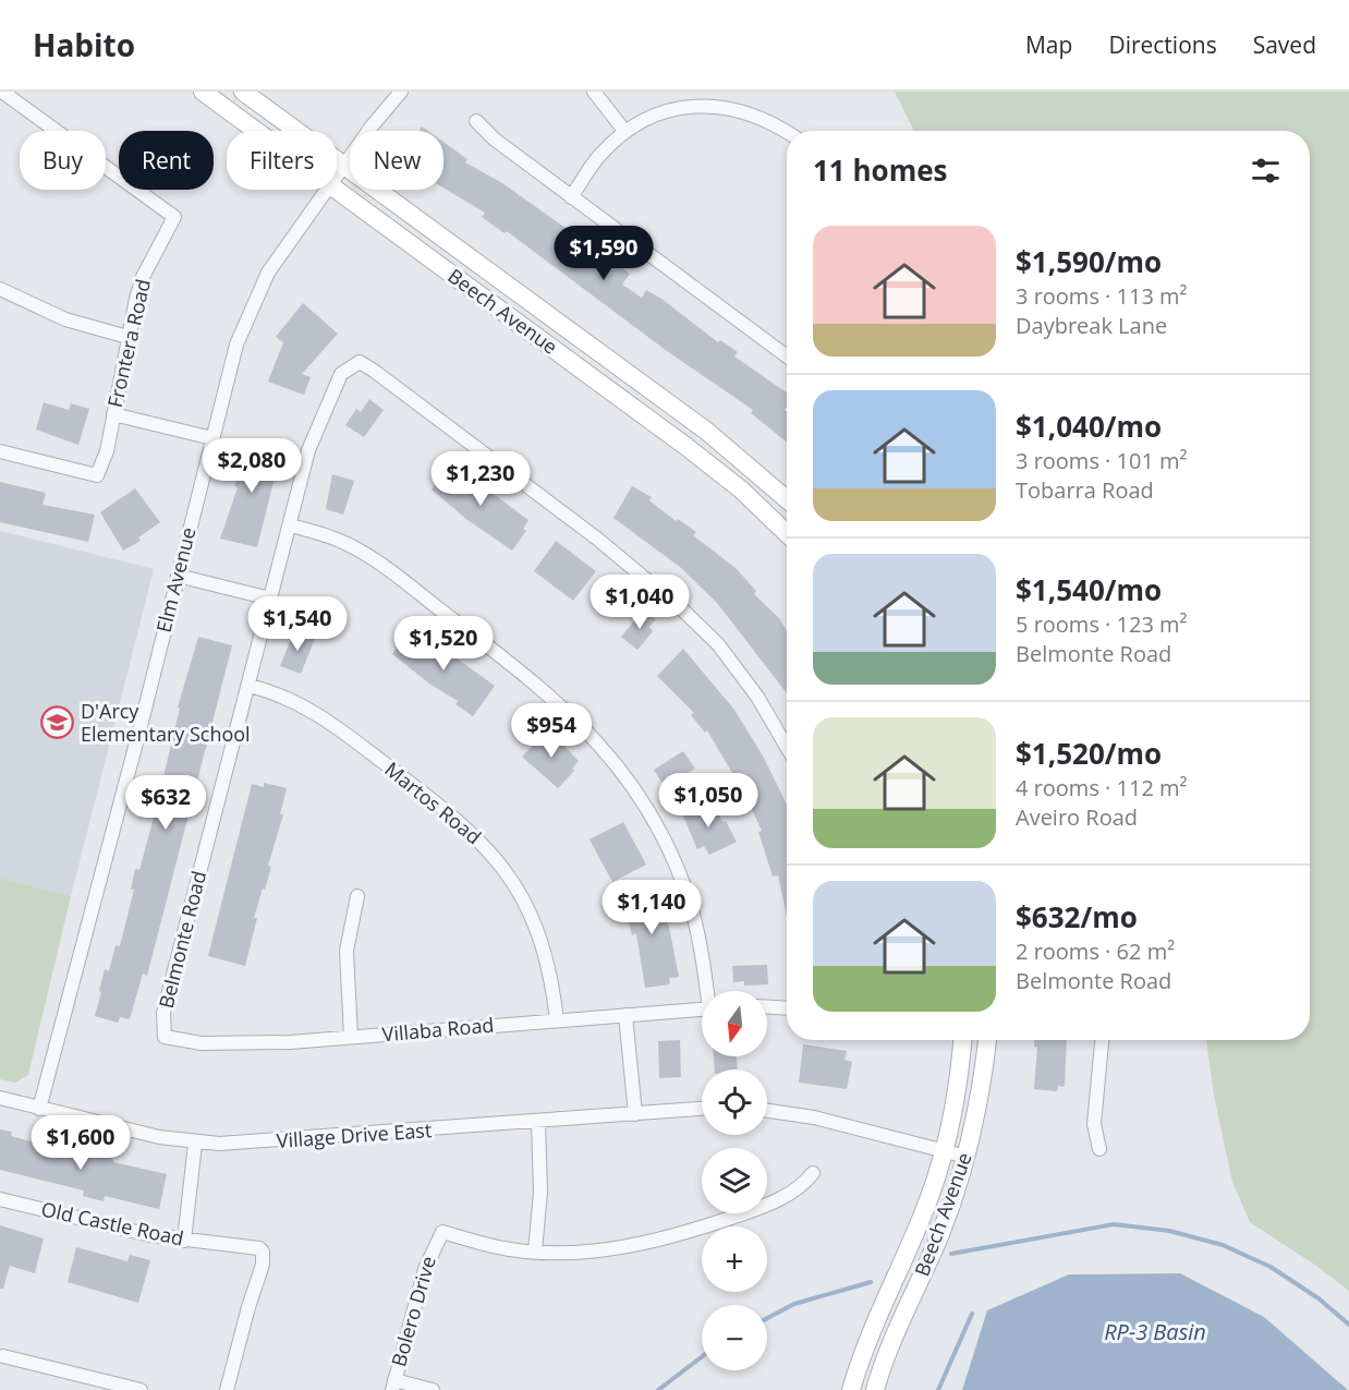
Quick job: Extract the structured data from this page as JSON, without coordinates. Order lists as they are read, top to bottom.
{
  "streets": {
    "street": [
      "Beech Avenue",
      "Frontera Road",
      "Elm Avenue",
      "Martos Road",
      "Belmonte Road",
      "Villaba Road",
      "Village Drive East",
      "Old Castle Road",
      "Bolero Drive"
    ]
  },
  "crossings": [
    ["Beech Avenue", "Elm Avenue"],
    ["Elm Avenue", "Village Drive East"],
    ["Martos Road", "Belmonte Road"],
    ["Martos Road", "Villaba Road"],
    ["Belmonte Road", "Villaba Road"]
  ],
  "water": ["RP-3 Basin"],
  "places": {
    "school or university": ["D'Arcy Elementary School"]
  },
  "north": "bottom",
  "page": {
    "header": "Habito",
    "nav": ["Map", "Directions", "Saved"],
    "chip": [
      "Buy",
      "Rent",
      "Filters",
      "New"
    ],
    "heading": "11 homes",
    "list": [
      {
        "name": "$1,590/mo",
        "note": "3 rooms · 113 m² · Daybreak Lane"
      },
      {
        "name": "$1,040/mo",
        "note": "3 rooms · 101 m² · Tobarra Road"
      },
      {
        "name": "$1,540/mo",
        "note": "5 rooms · 123 m² · Belmonte Road"
      },
      {
        "name": "$1,520/mo",
        "note": "4 rooms · 112 m² · Aveiro Road"
      },
      {
        "name": "$632/mo",
        "note": "2 rooms · 62 m² · Belmonte Road"
      }
    ],
    "price": [
      "$1,590",
      "$2,080",
      "$1,230",
      "$1,040",
      "$1,540",
      "$1,520",
      "$954",
      "$1,050",
      "$632",
      "$1,140",
      "$1,600"
    ],
    "map_buttons": ["+", "−"]
  }
}
